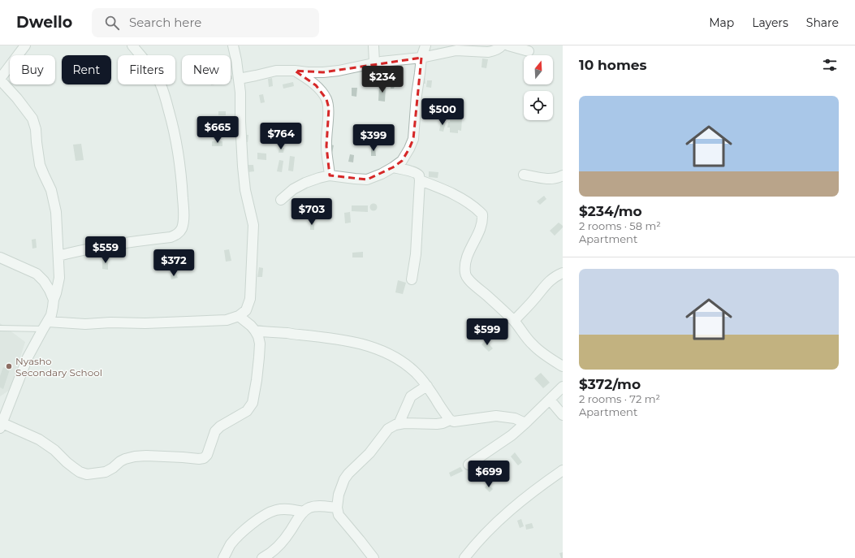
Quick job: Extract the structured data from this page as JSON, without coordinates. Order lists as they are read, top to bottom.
{
  "places": ["Nyasho Secondary School"],
  "north": "top",
  "page": {
    "header": "Dwello",
    "search": "Search here",
    "nav": ["Map", "Layers", "Share"],
    "heading": "10 homes",
    "chip": [
      "Buy",
      "Rent",
      "Filters",
      "New"
    ],
    "price": [
      "$234",
      "$500",
      "$665",
      "$764",
      "$399",
      "$703",
      "$559",
      "$372",
      "$599",
      "$699"
    ],
    "list": [
      {
        "name": "$234/mo",
        "note": "2 rooms · 58 m² · Apartment"
      },
      {
        "name": "$372/mo",
        "note": "2 rooms · 72 m² · Apartment"
      }
    ]
  }
}
